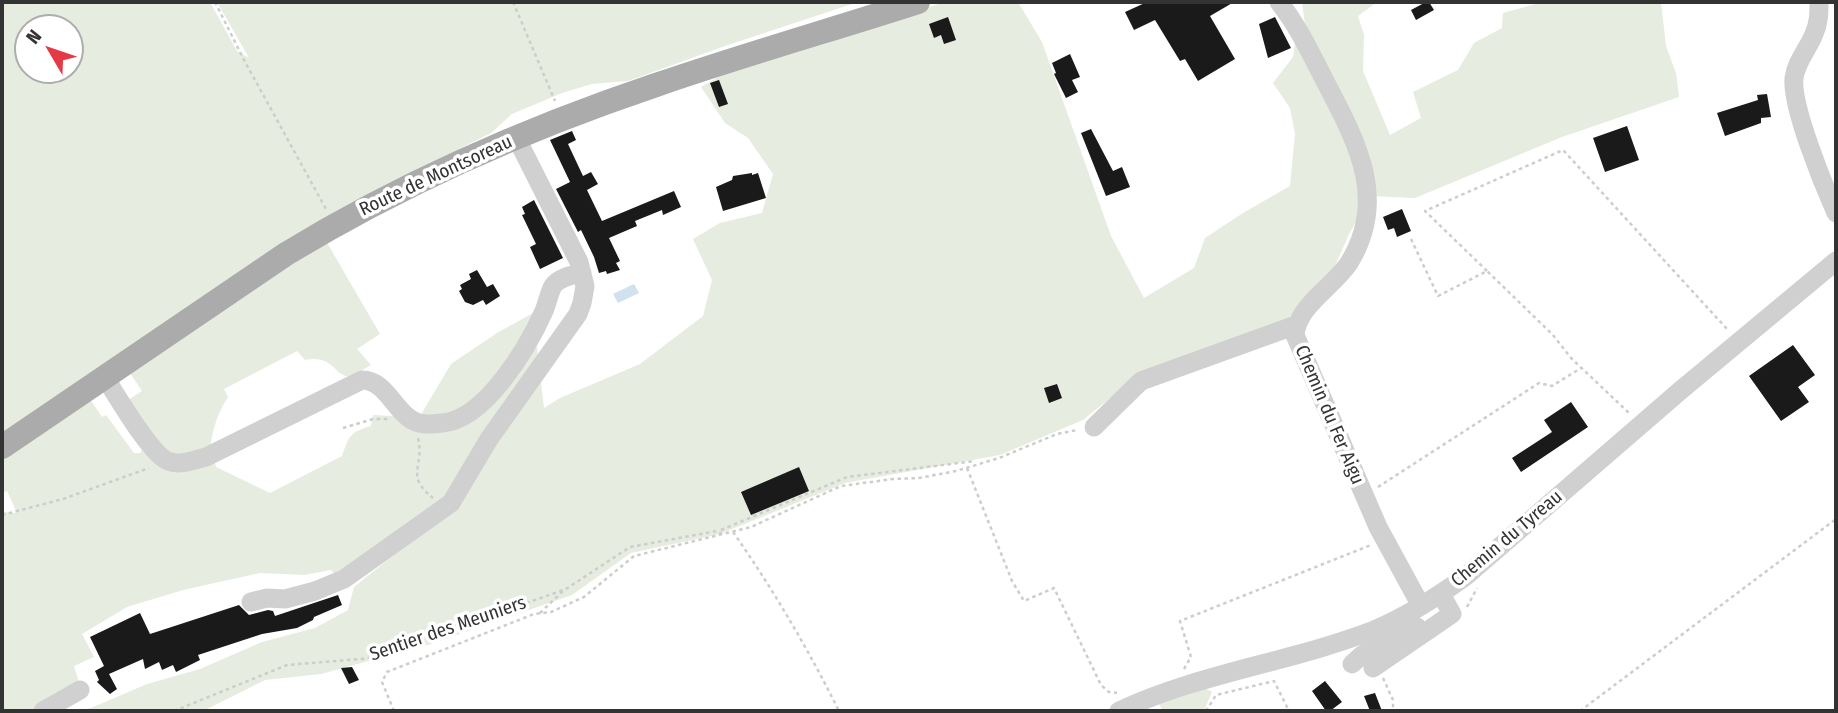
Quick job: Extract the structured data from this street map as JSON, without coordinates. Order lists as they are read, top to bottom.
{
  "streets": {
    "main road": ["Route de Montsoreau"],
    "street": ["Chemin du Fer Aigu", "Chemin du Tyreau"],
    "path": ["Sentier des Meuniers"]
  },
  "crossings": [
    ["Chemin du Fer Aigu", "Chemin du Tyreau"]
  ],
  "north": "top left"
}
